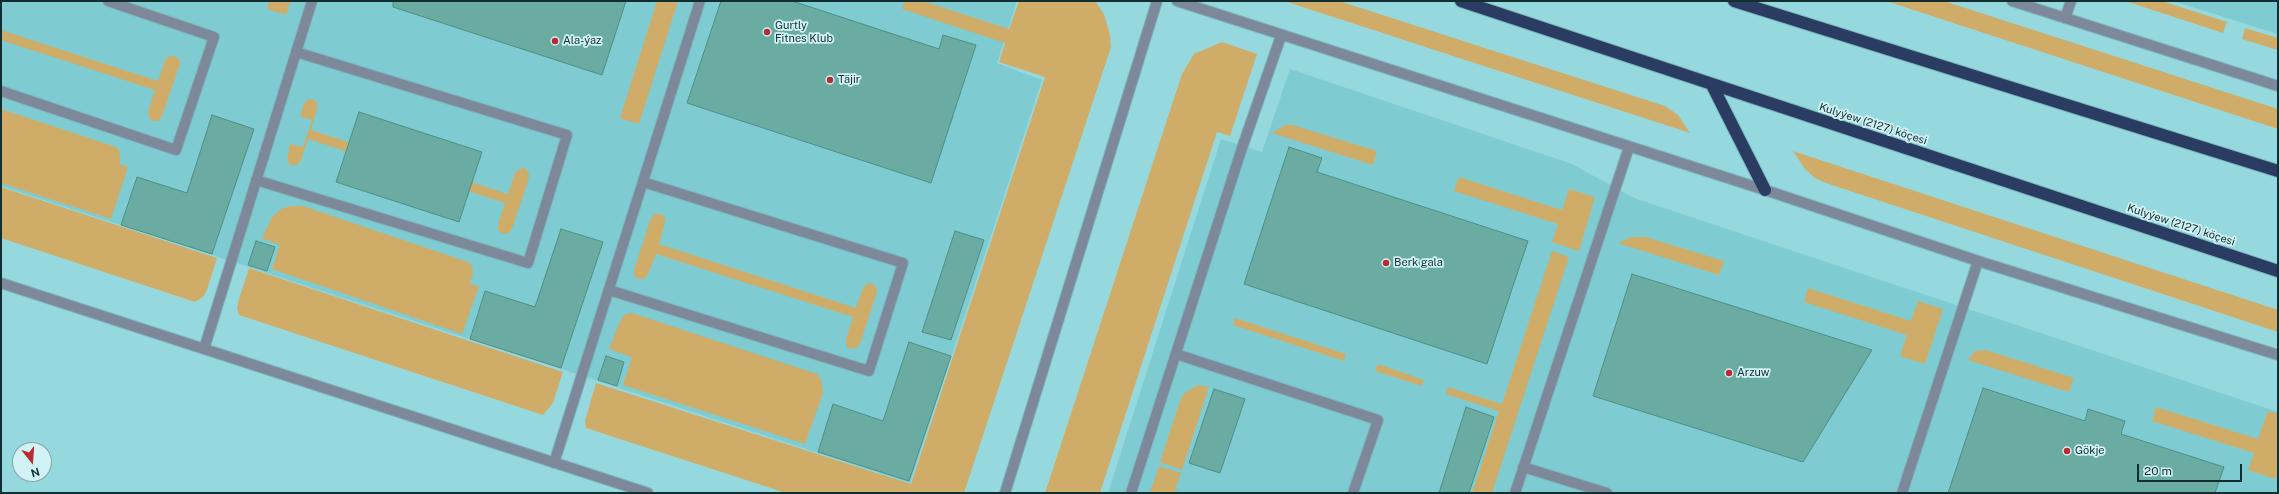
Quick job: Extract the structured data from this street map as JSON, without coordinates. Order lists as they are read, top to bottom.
{
  "streets": {
    "highway": ["Kulyýew (2127) köçesi"]
  },
  "places": [
    "Gurtly Fitnes Klub",
    "Ala-ýaz",
    "Täjir",
    "Berk gala",
    "Arzuw",
    "Gökje"
  ],
  "scale_bar": "20 m",
  "north": "bottom"
}
